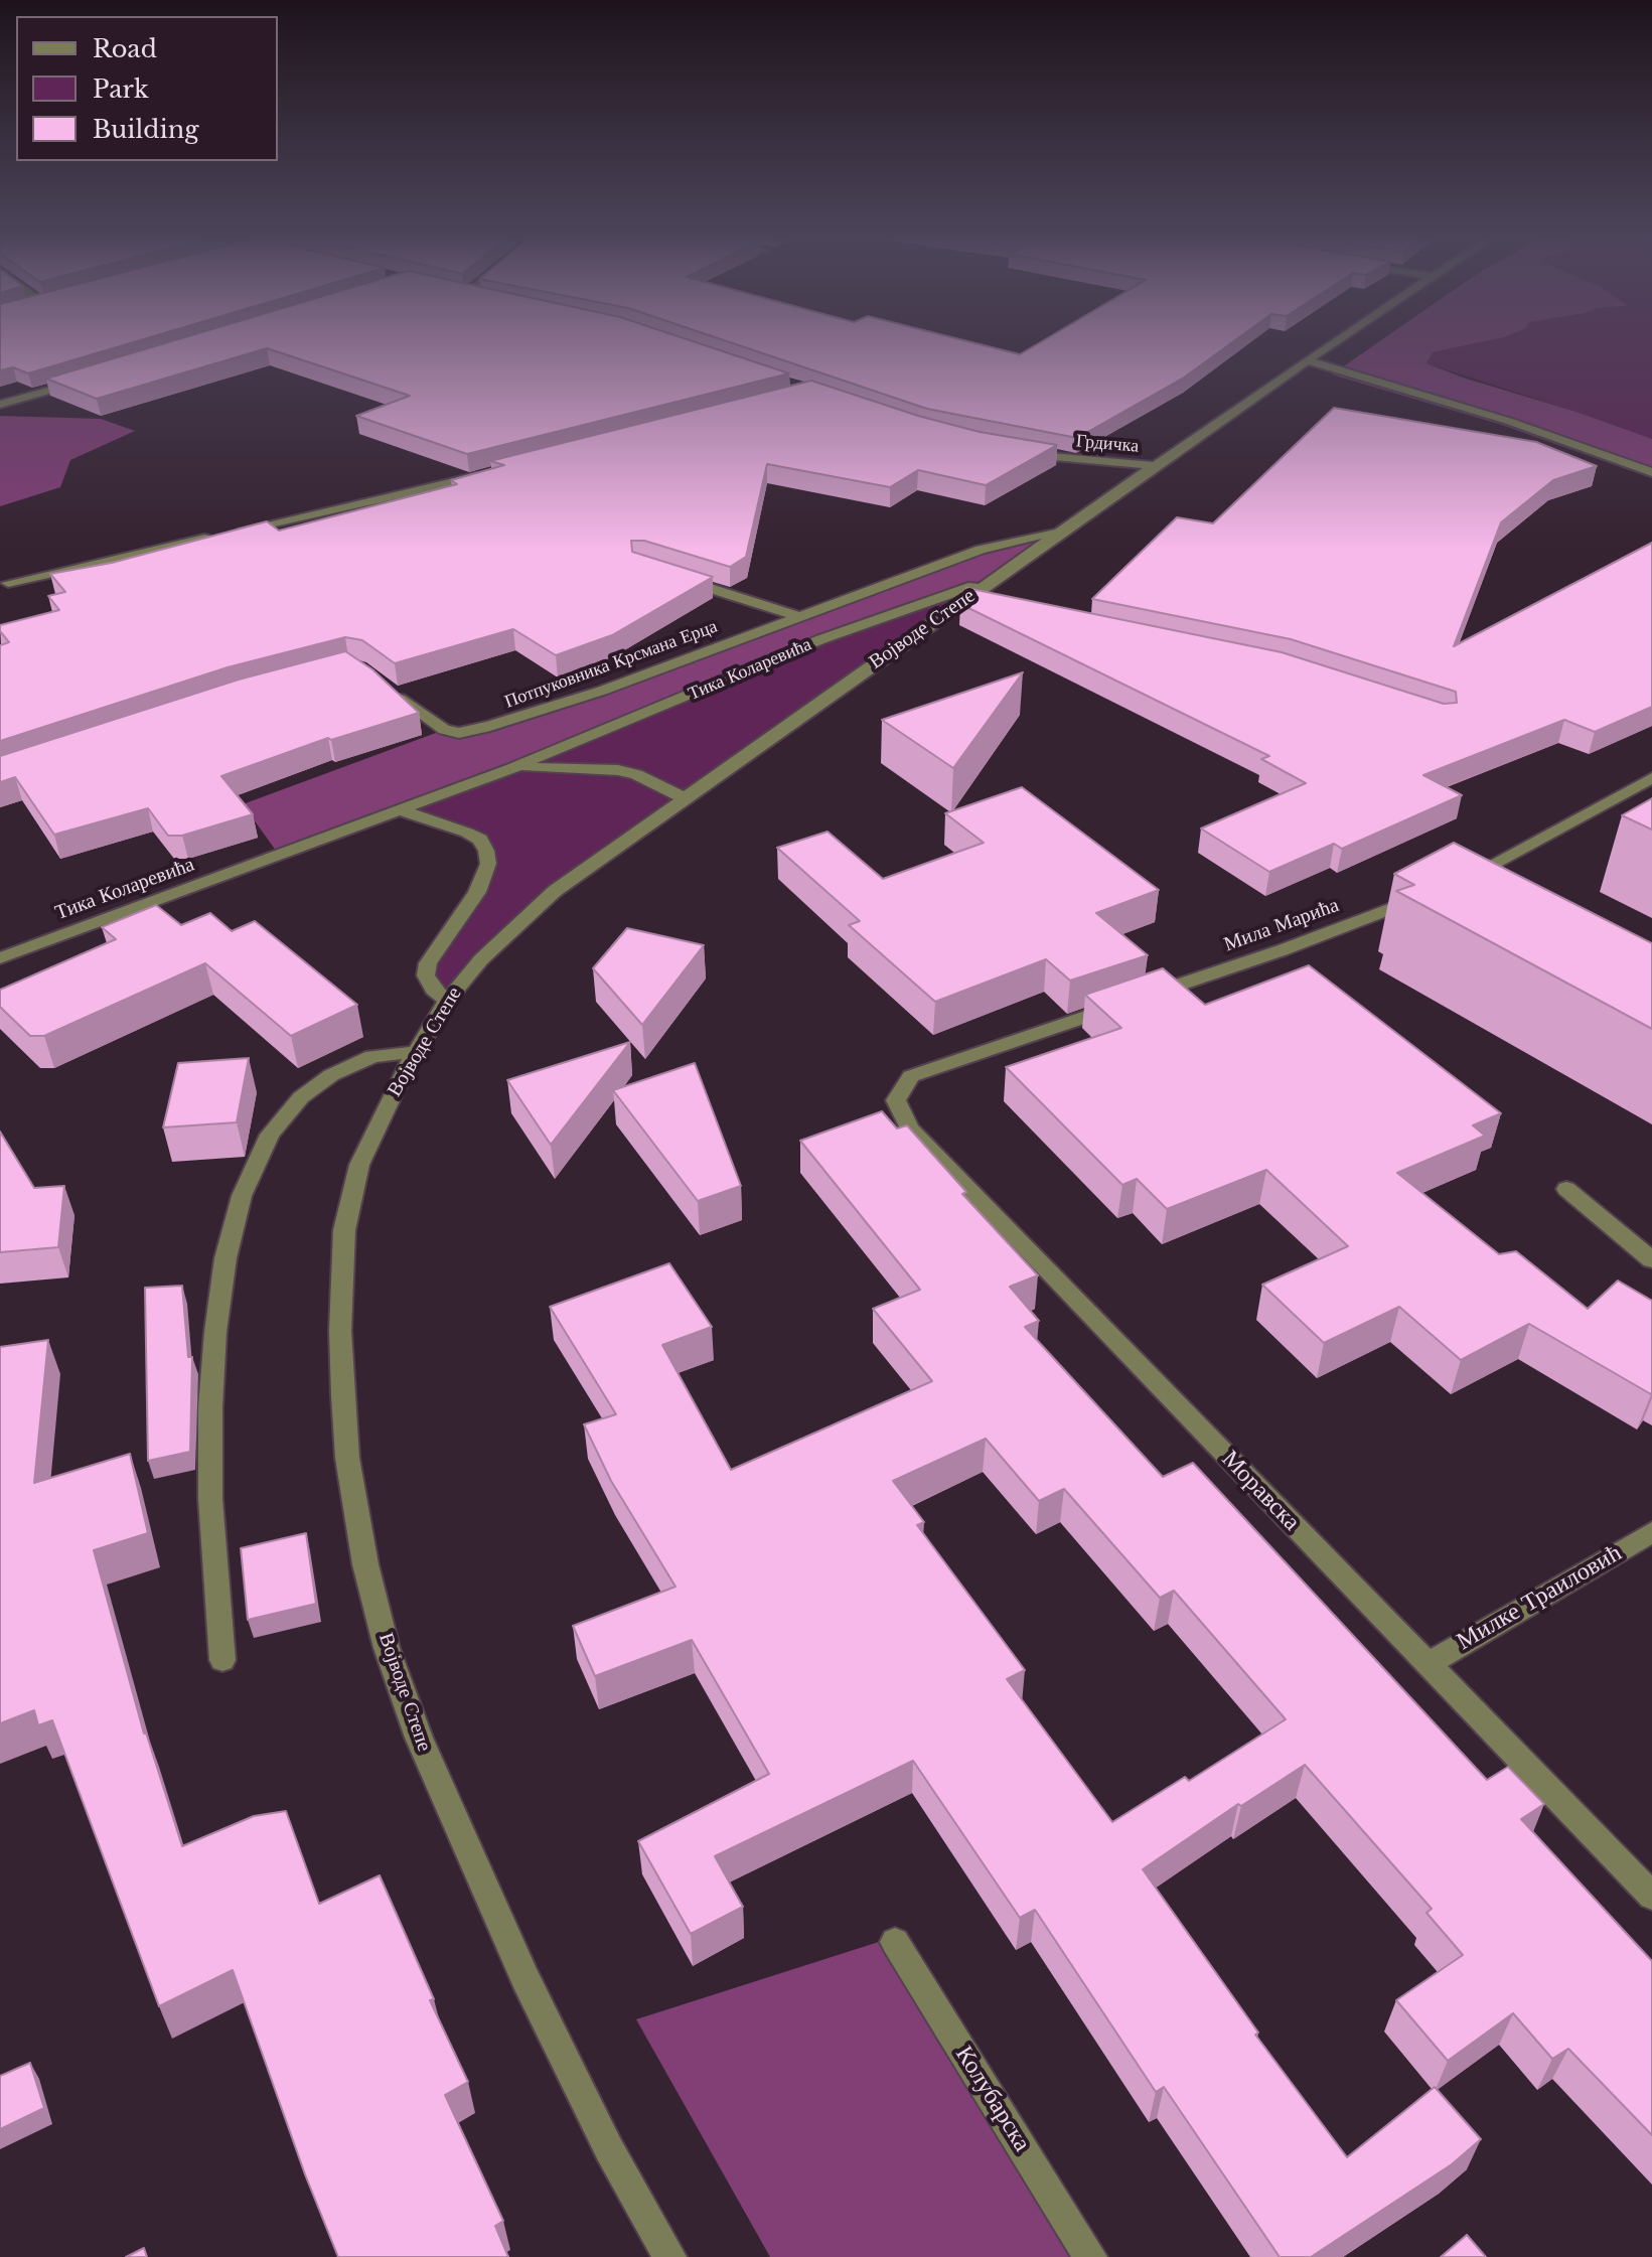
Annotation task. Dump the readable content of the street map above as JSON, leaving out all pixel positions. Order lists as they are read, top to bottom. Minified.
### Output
{"streets":{"street":["Грдичка","Војводе Степе","Потпуковника Крсмана Ерца","Тика Коларевића","Мила Марића","Моравска","Милке Траиловић","Колубарска"]},"crossings":[["Грдичка","Војводе Степе"],["Војводе Степе","Потпуковника Крсмана Ерца"],["Војводе Степе","Тика Коларевића"],["Мила Марића","Моравска"],["Моравска","Милке Траиловић"]],"legend":["Road","Park","Building"]}
